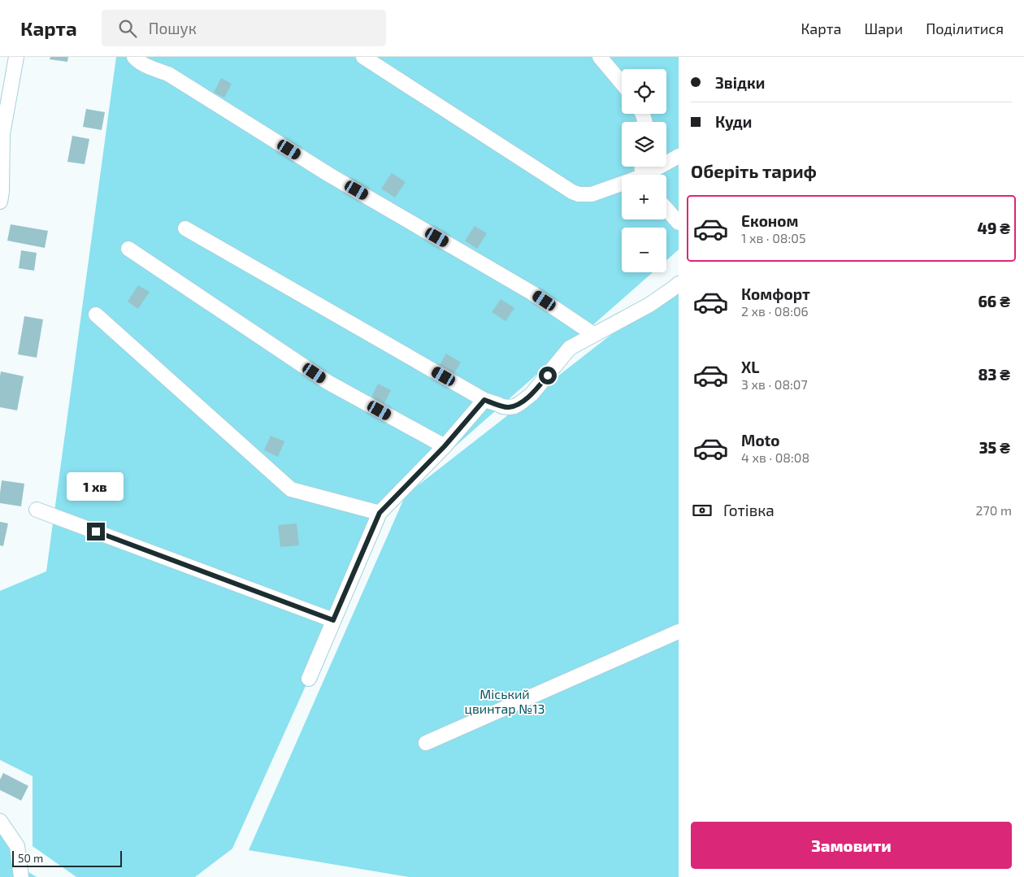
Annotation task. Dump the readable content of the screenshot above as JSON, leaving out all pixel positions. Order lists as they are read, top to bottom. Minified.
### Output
{"parks":["Міський цвинтар №13"],"scale_bar":"50 m","page":{"header":"Карта","search":"Пошук","nav":["Карта","Шари","Поділитися"],"banner":["Звідки","Куди"],"map_buttons":["+","−"],"heading":"Оберіть тариф","list":[{"name":"Економ","note":"1 хв · 08:05","value":"49 ₴"},{"name":"Комфорт","note":"2 хв · 08:06","value":"66 ₴"},{"name":"XL","note":"3 хв · 08:07","value":"83 ₴"},{"name":"Moto","note":"4 хв · 08:08","value":"35 ₴"}],"bubble":"1 хв","pay":["Готівка","270 m"],"buttons":"Замовити","scale":"50 m"}}
